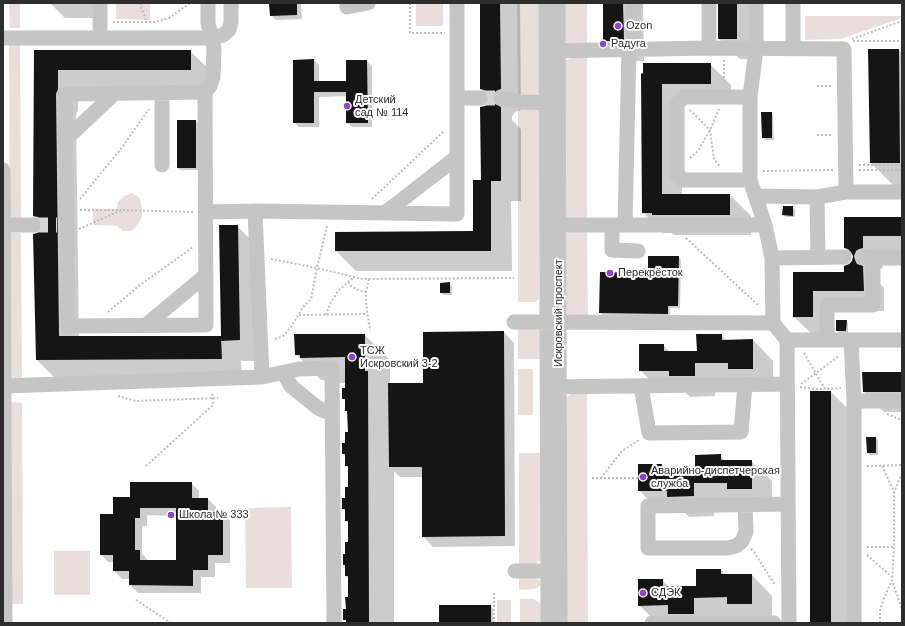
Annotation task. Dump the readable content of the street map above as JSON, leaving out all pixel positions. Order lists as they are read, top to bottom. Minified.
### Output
{"streets":{"street":["Искровский проспект"]},"places":["Ozon","Радуга","Детский сад № 114","Перекрёсток","ТСЖ Искровский 3-2","Аварийно-диспетчерская служба","Школа № 333","СДЭК"]}
